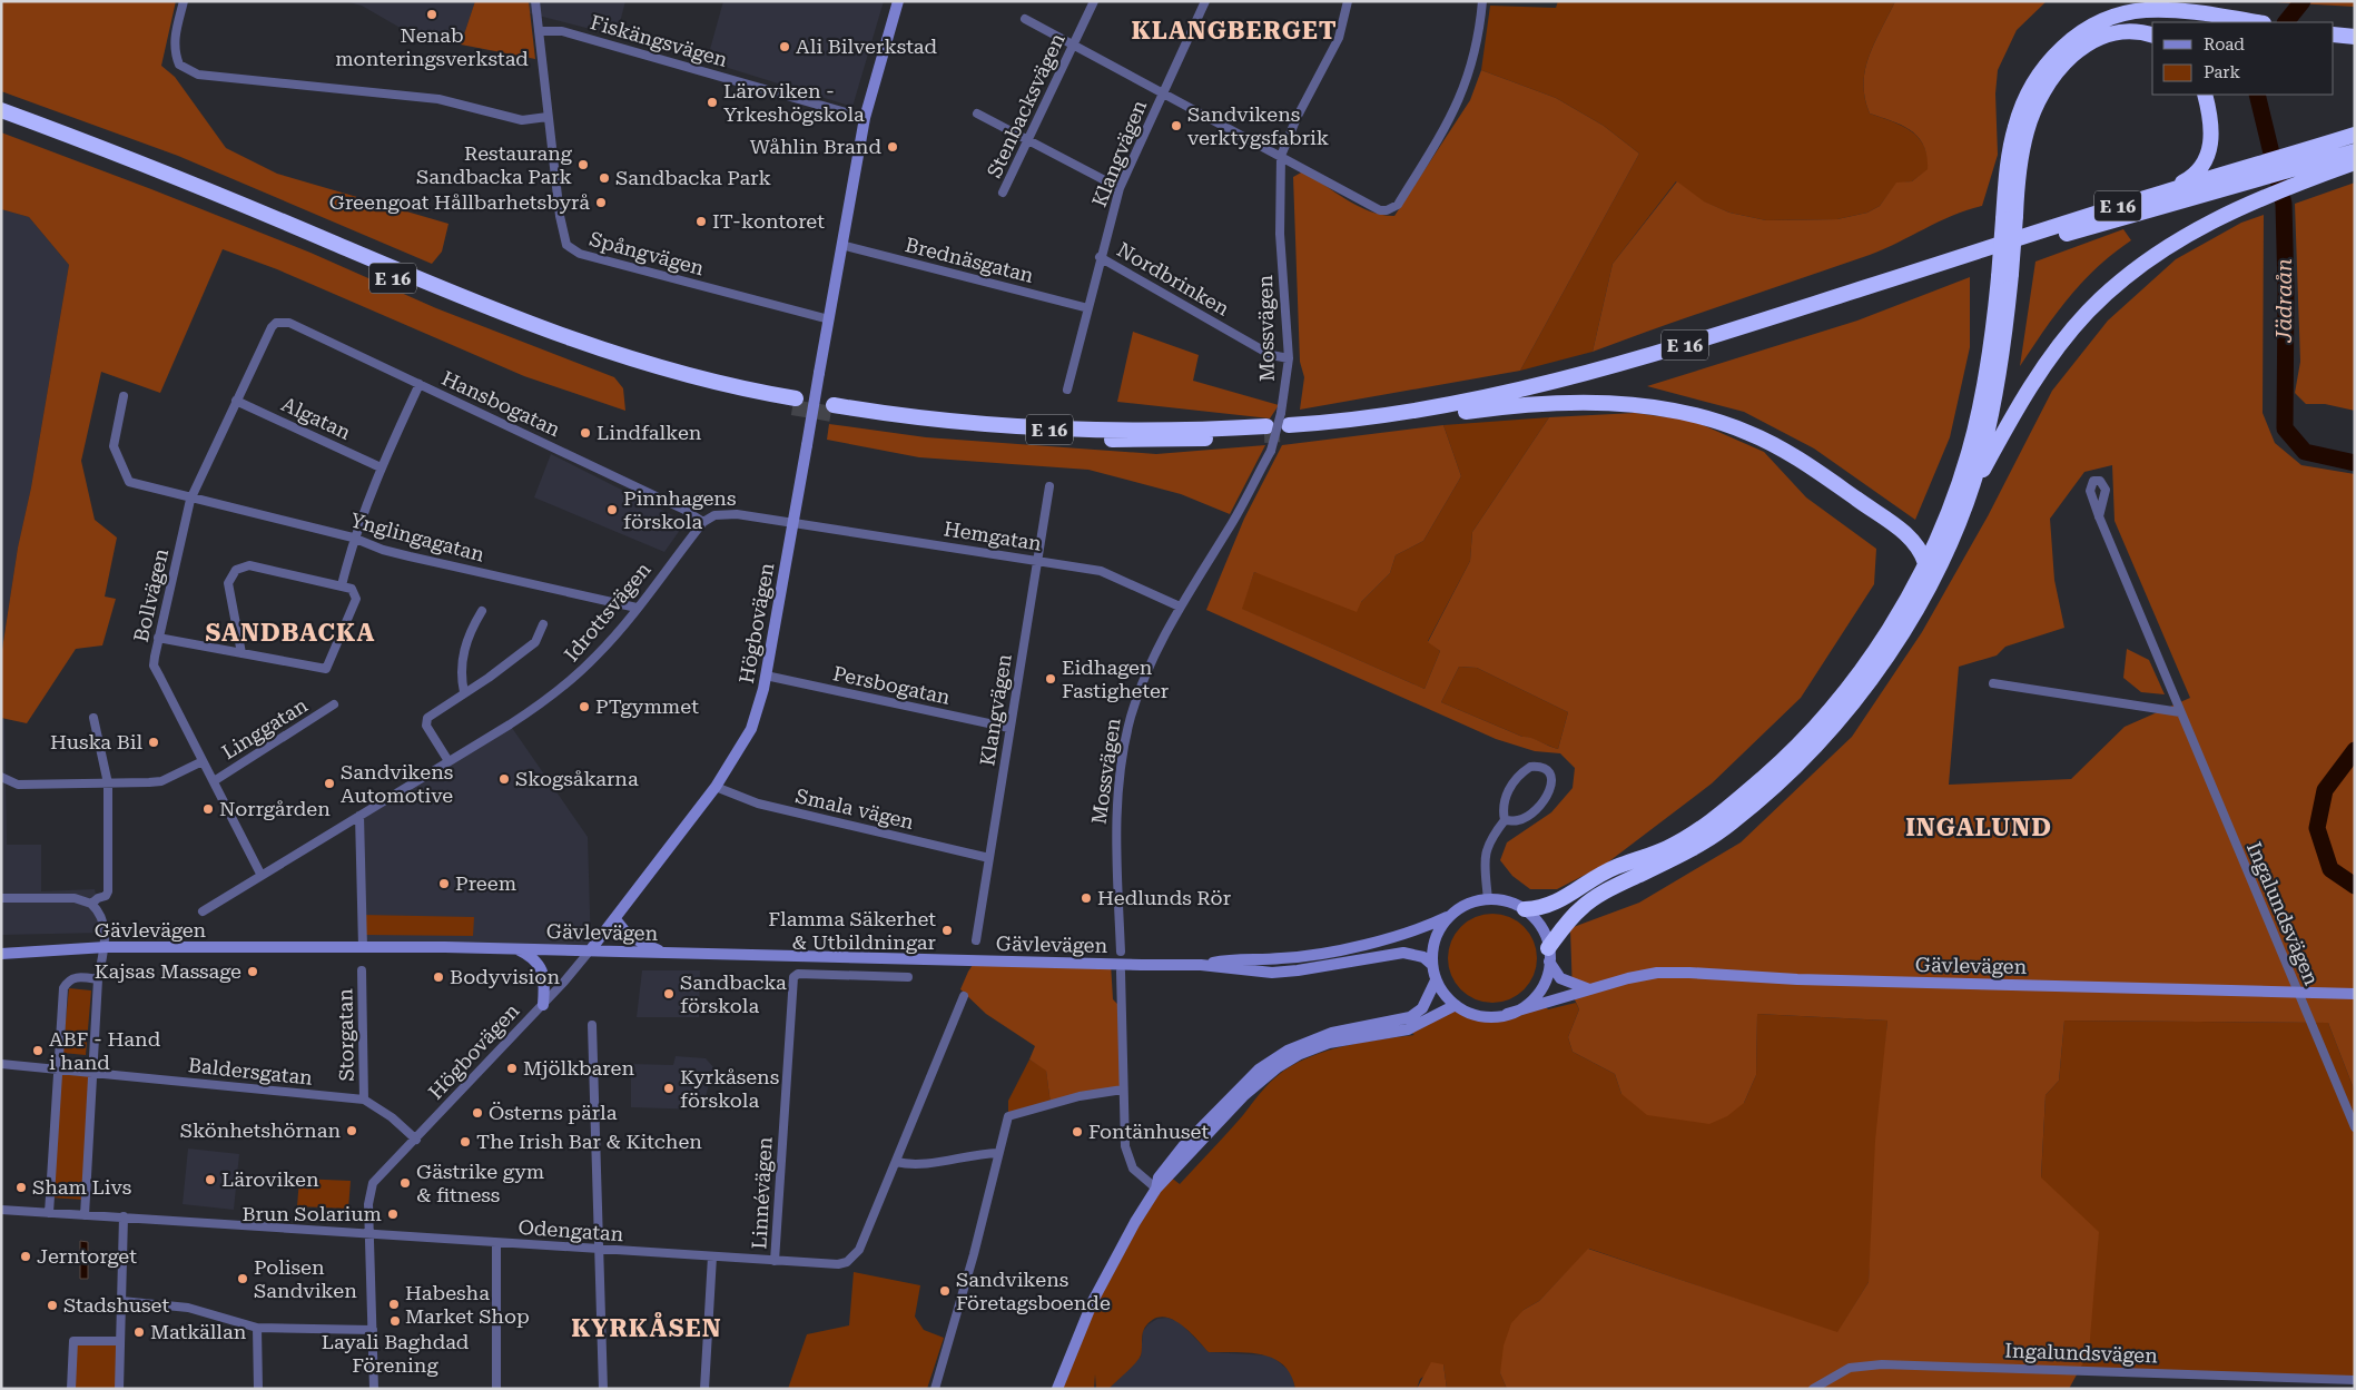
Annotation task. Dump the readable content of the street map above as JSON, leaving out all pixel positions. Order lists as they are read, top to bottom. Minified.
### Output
{"streets":{"highway":["E 16"],"main road":["Högbovägen","Gävlevägen"],"street":["Fiskängsvägen","Stenbacksvägen","Klangvägen","Spångvägen","Brednäsgatan","Nordbrinken","Mossvägen","Hansbogatan","Algatan","Hemgatan","Ynglingagatan","Bollvägen","Idrottsvägen","Persbogatan","Linggatan","Smala vägen","Ingalundsvägen","Storgatan","Baldersgatan","Linnévägen","Odengatan"]},"crossings":[["Fiskängsvägen","Spångvägen"],["Fiskängsvägen","Högbovägen"],["Klangvägen","Brednäsgatan"],["Klangvägen","Nordbrinken"],["Klangvägen","Hemgatan"],["Klangvägen","Persbogatan"],["Klangvägen","Smala vägen"],["E 16","Mossvägen"],["Spångvägen","Högbovägen"],["Brednäsgatan","Högbovägen"],["Nordbrinken","Mossvägen"],["Mossvägen","Hemgatan"],["Hansbogatan","Bollvägen"],["Hansbogatan","Idrottsvägen"],["Algatan","Bollvägen"],["Hemgatan","Högbovägen"],["Ynglingagatan","Bollvägen"],["Ynglingagatan","Idrottsvägen"],["Bollvägen","Idrottsvägen"],["Bollvägen","Linggatan"],["Högbovägen","Persbogatan"],["Högbovägen","Smala vägen"],["Högbovägen","Gävlevägen"],["Högbovägen","Storgatan"],["Ingalundsvägen","Gävlevägen"],["Storgatan","Baldersgatan"],["Linnévägen","Odengatan"]],"districts":["KLANGBERGET","SANDBACKA","INGALUND","KYRKÅSEN"],"water":["Jädraån"],"places":["Nenab monteringsverkstad","Ali Bilverkstad","Läroviken - Yrkeshögskola","Sandvikens verktygsfabrik","Wåhlin Brand","Restaurang Sandbacka Park","Sandbacka Park","Greengoat Hållbarhetsbyrå","IT-kontoret","Lindfalken","Pinnhagens förskola","Eidhagen Fastigheter","PTgymmet","Huska Bil","Skogsåkarna","Sandvikens Automotive","Norrgården","Preem","Hedlunds Rör","Flamma Säkerhet & Utbildningar","Kajsas Massage","Bodyvision","Sandbacka förskola","ABF - Hand i hand","Mjölkbaren","Kyrkåsens förskola","Österns pärla","Skönhetshörnan","Fontänhuset","The Irish Bar & Kitchen","Läroviken","Gästrike gym & fitness","Sham Livs","Brun Solarium","Jerntorget","Polisen Sandviken","Sandvikens Företagsboende","Habesha Market Shop","Stadshuset","Layali Baghdad Förening","Matkällan"],"legend":["Road","Park"]}
